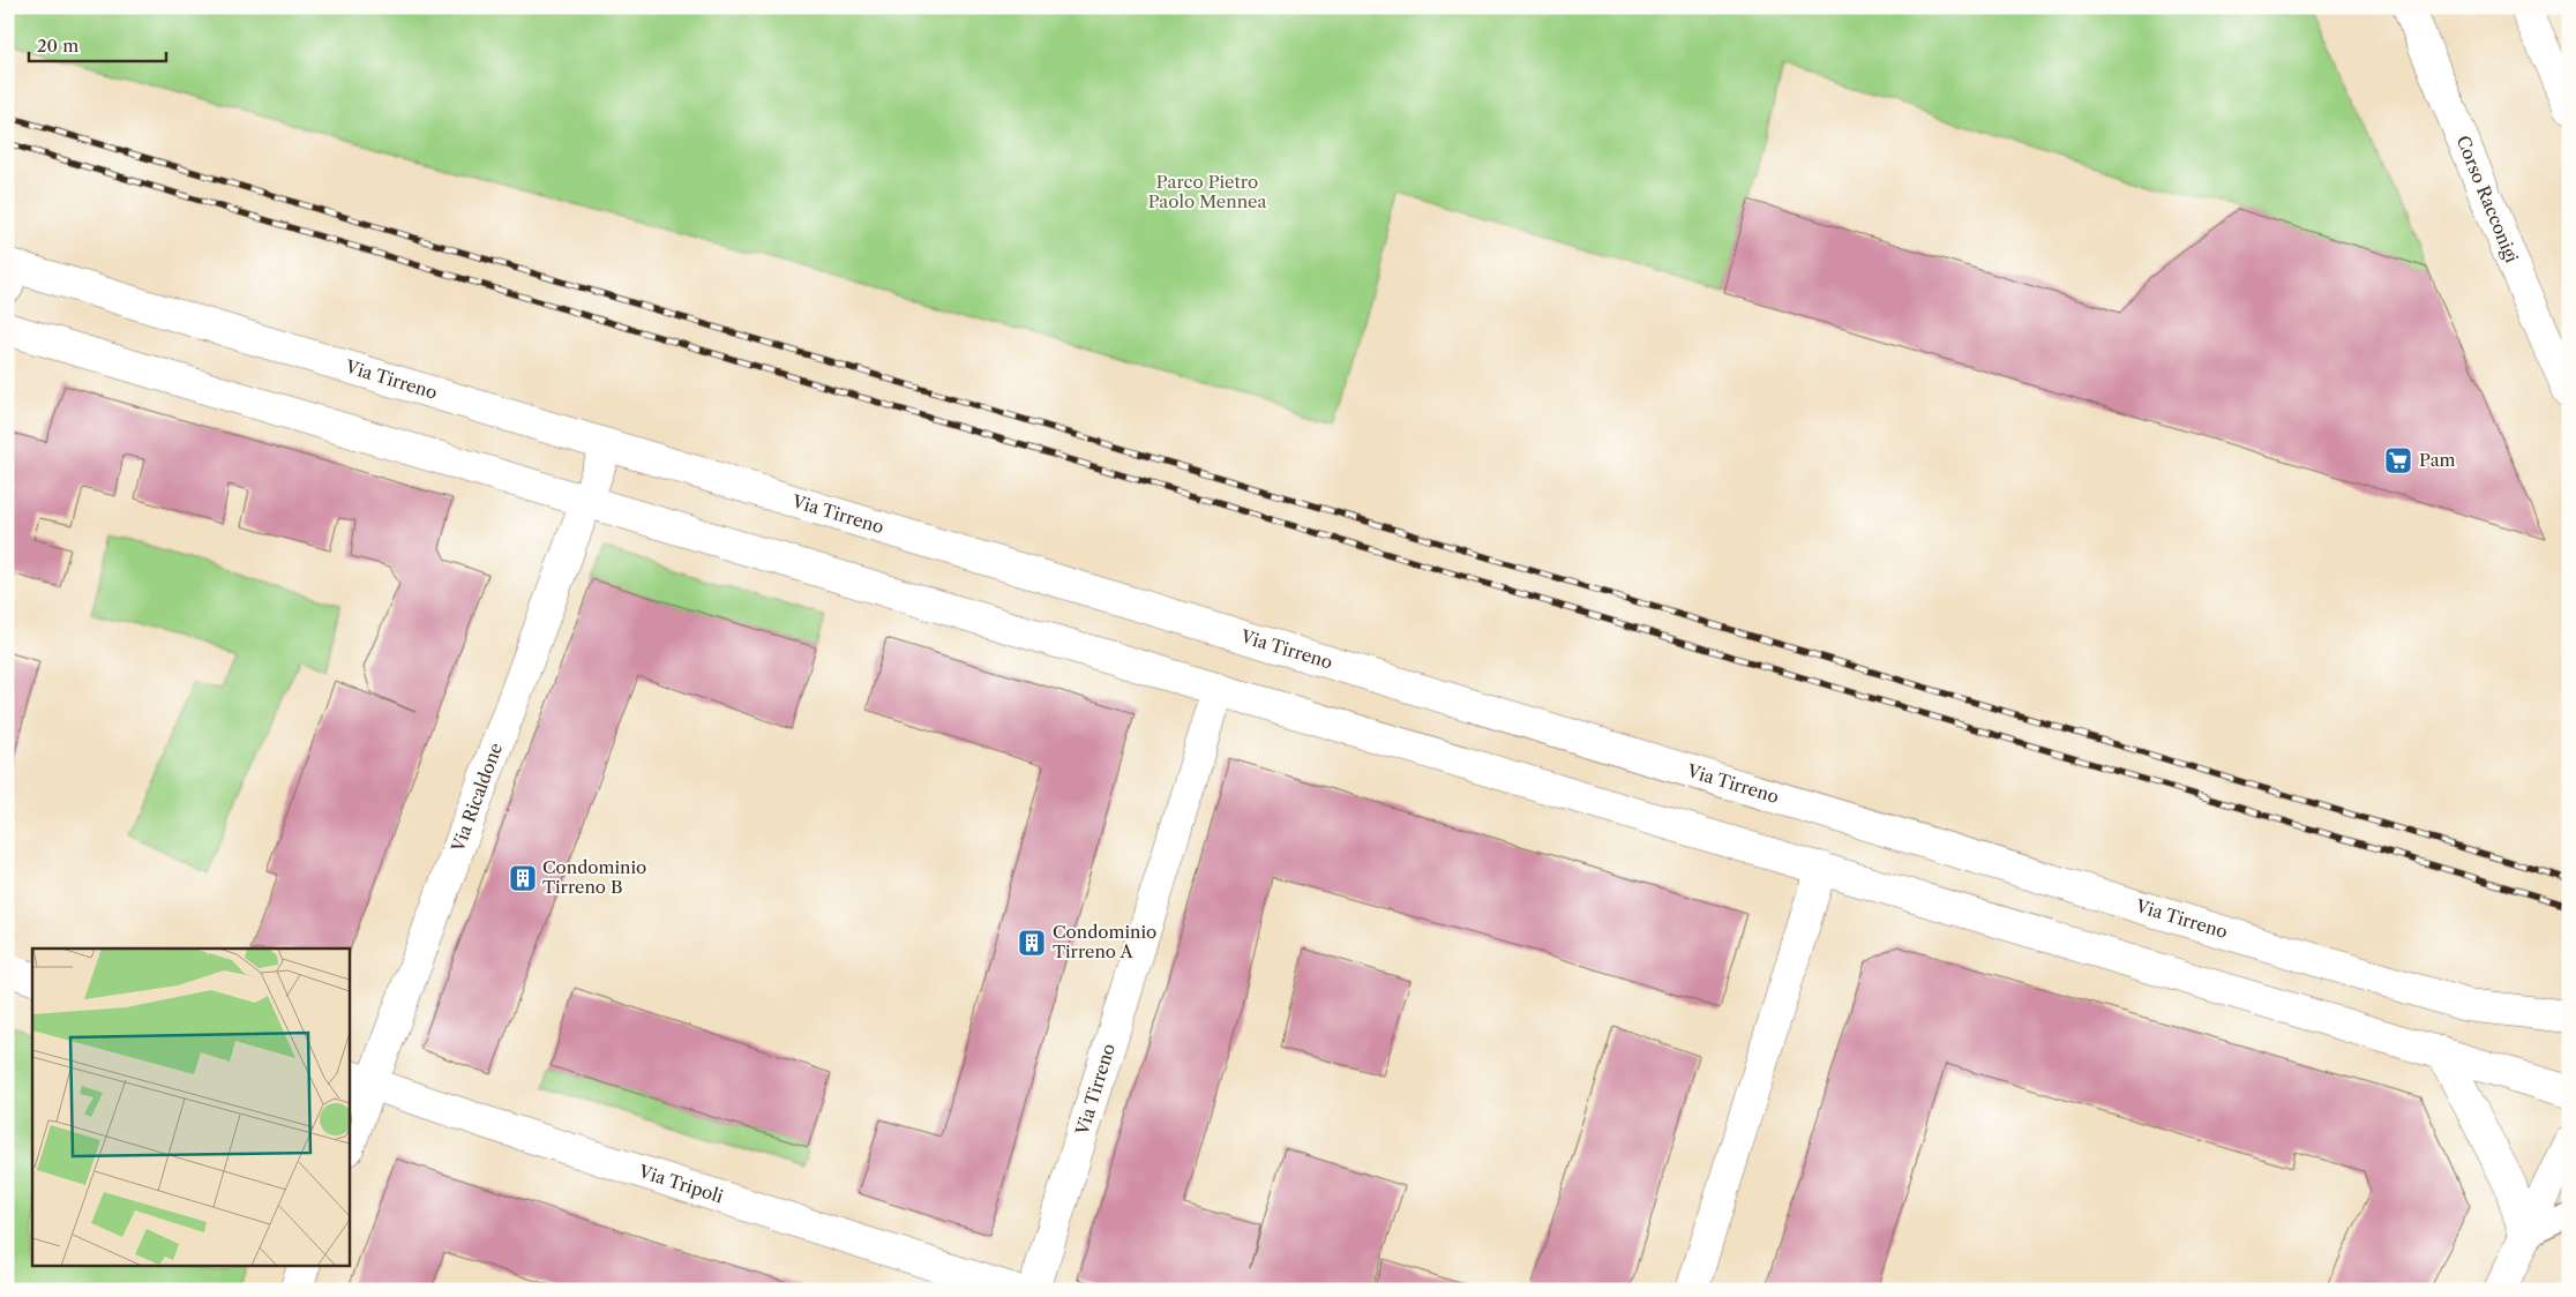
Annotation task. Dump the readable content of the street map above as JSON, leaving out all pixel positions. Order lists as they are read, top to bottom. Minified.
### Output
{"streets":{"street":["Corso Racconigi","Via Tirreno","Via Ricaldone","Via Tripoli"]},"crossings":[["Via Tirreno","Via Ricaldone"],["Via Ricaldone","Via Tripoli"]],"parks":["Parco Pietro Paolo Mennea"],"places":{"supermarket":["Pam"],"building":["Condominio Tirreno B","Condominio Tirreno A"]},"scale_bar":"20 m"}
